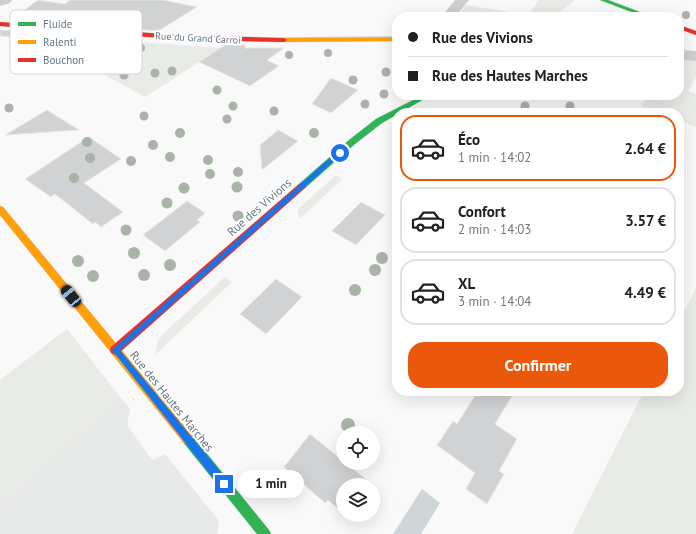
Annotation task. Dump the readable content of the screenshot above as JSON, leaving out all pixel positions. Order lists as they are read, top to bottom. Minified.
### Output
{"streets":{"street":["Rue du Grand Carroi","Rue des Vivions","Rue des Hautes Marches"]},"crossings":[["Rue des Vivions","Rue des Hautes Marches"]],"legend":["Fluide","Ralenti","Bouchon"],"page":{"banner":["Rue des Vivions","Rue des Hautes Marches"],"list":[{"name":"Éco","note":"1 min · 14:02","value":"2.64 €"},{"name":"Confort","note":"2 min · 14:03","value":"3.57 €"},{"name":"XL","note":"3 min · 14:04","value":"4.49 €"}],"buttons":"Confirmer","bubble":"1 min"}}
